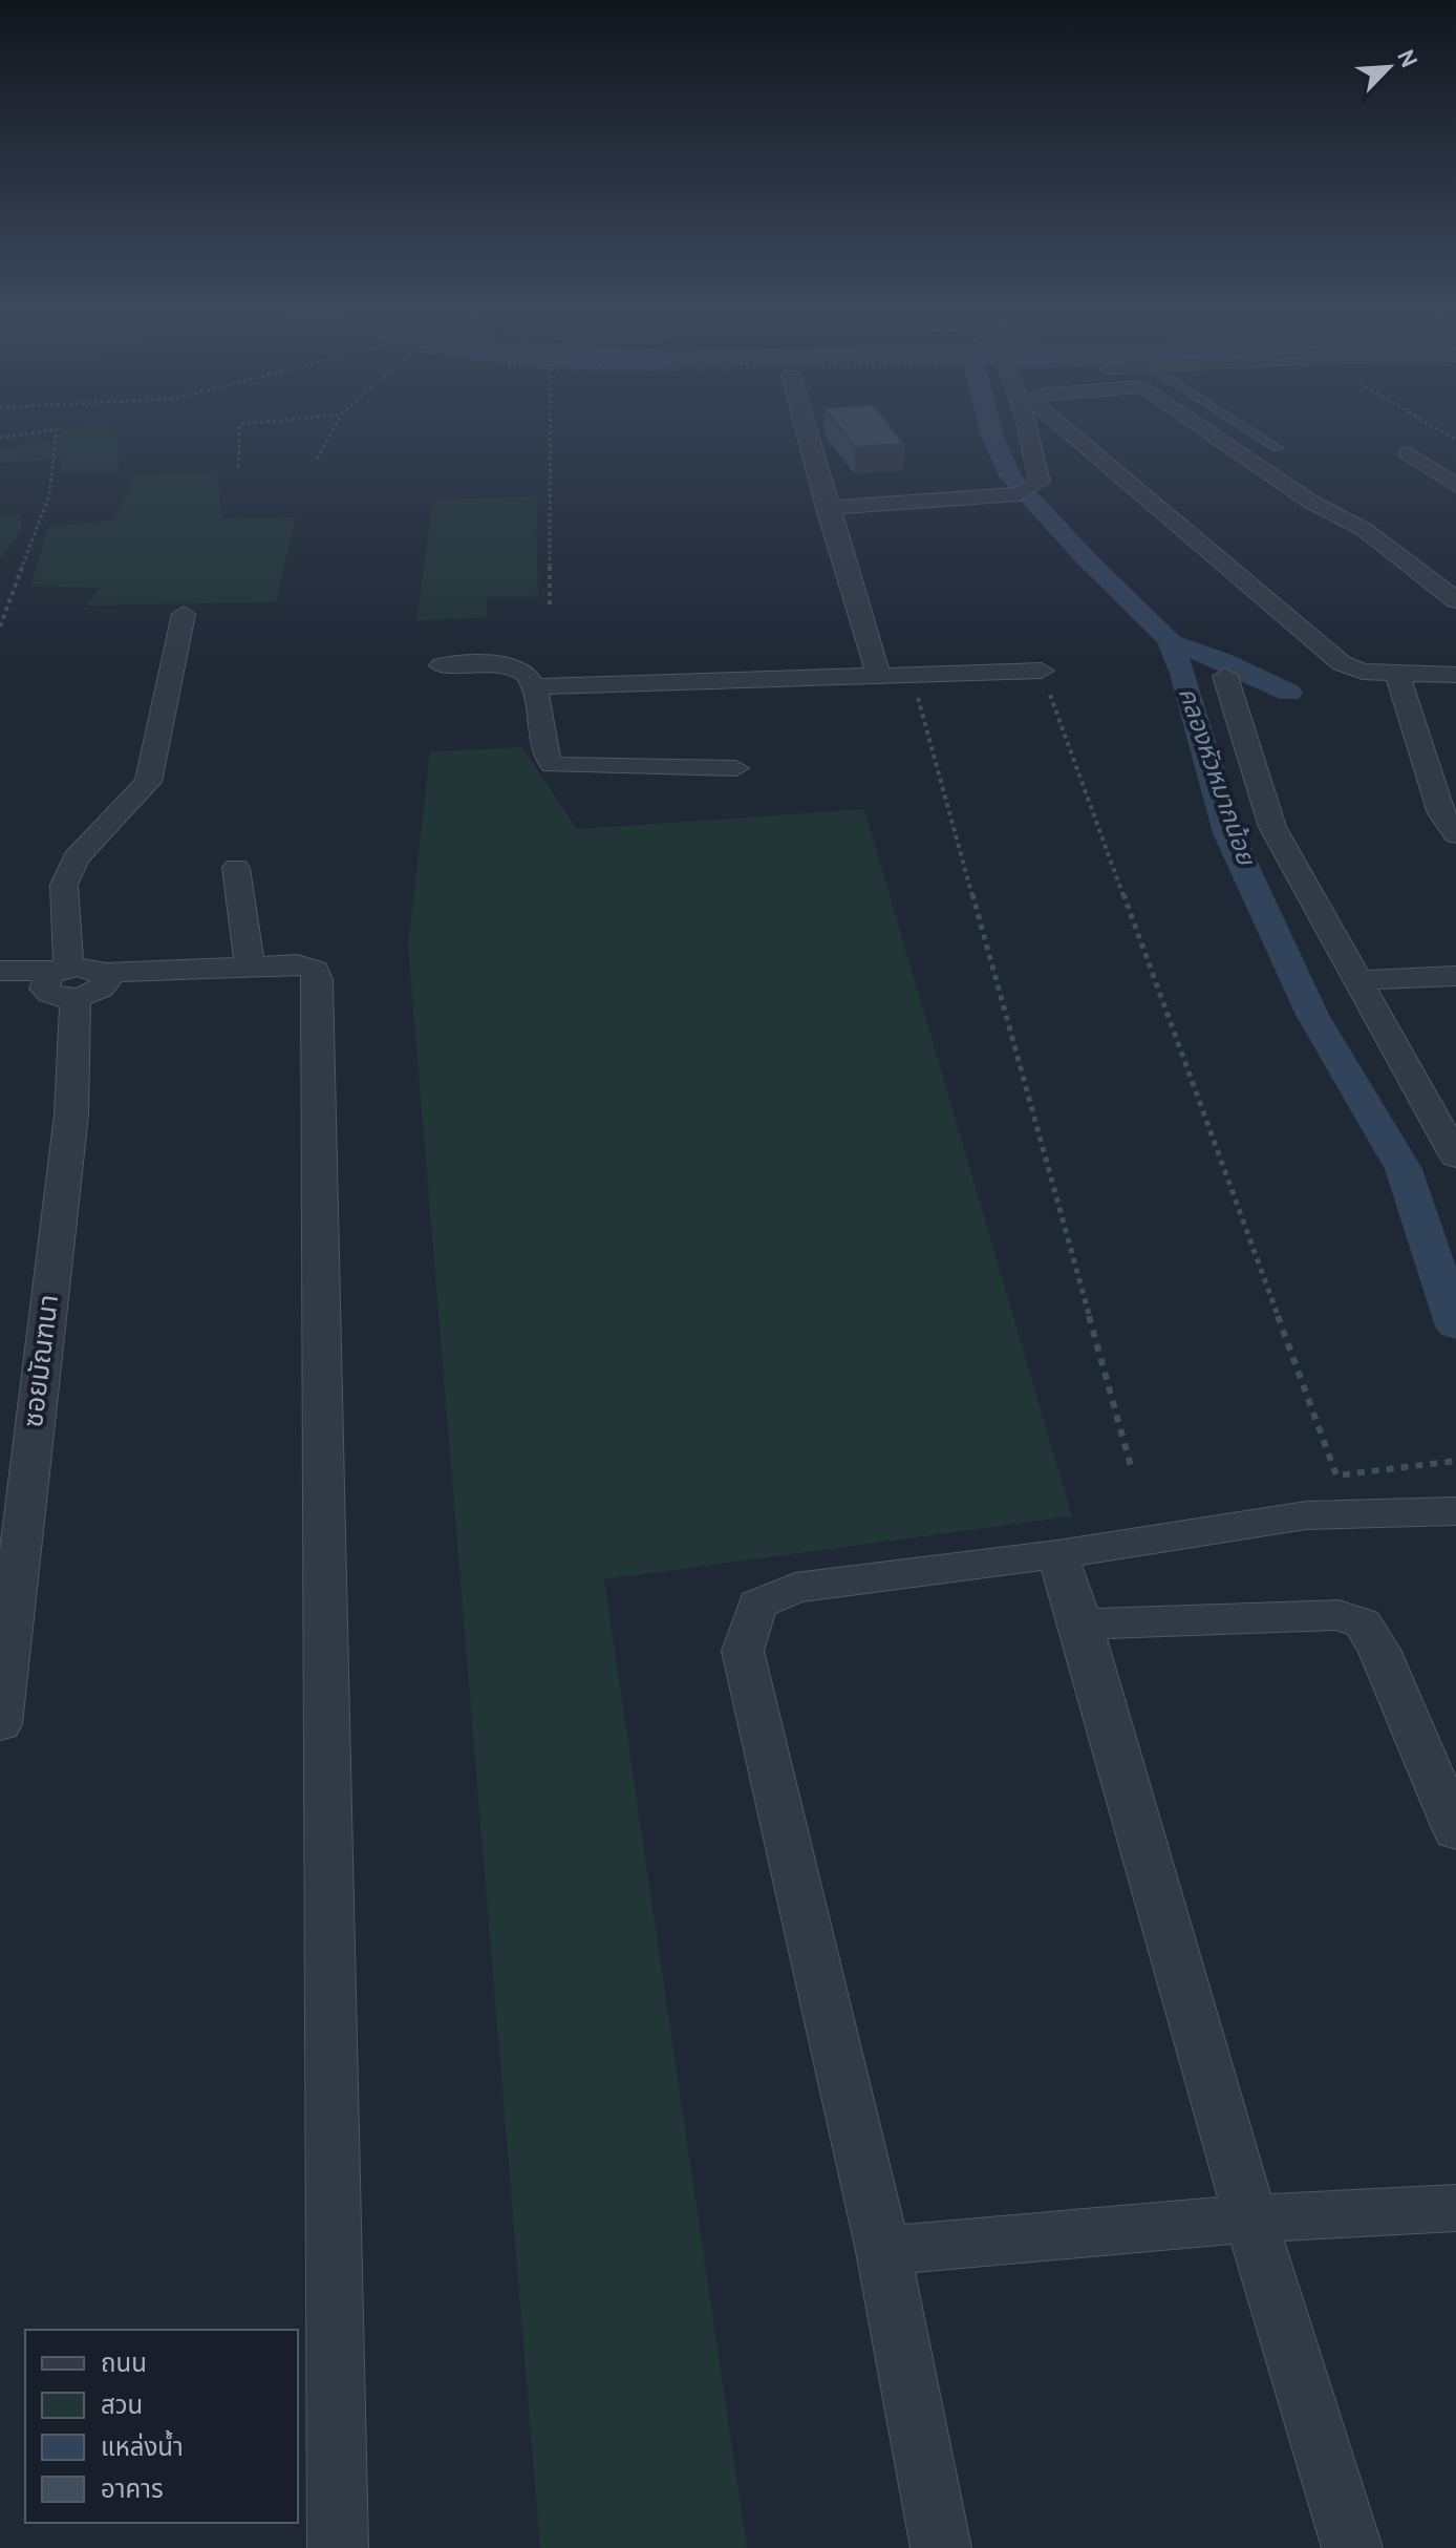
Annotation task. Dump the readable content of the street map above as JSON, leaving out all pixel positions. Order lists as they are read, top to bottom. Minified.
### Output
{"streets":{"street":["ซอยมัณฑนา"]},"water":["คลองหัวหมากน้อย"],"legend":["ถนน","สวน","แหล่งน้ำ","อาคาร"],"north":"top right"}
